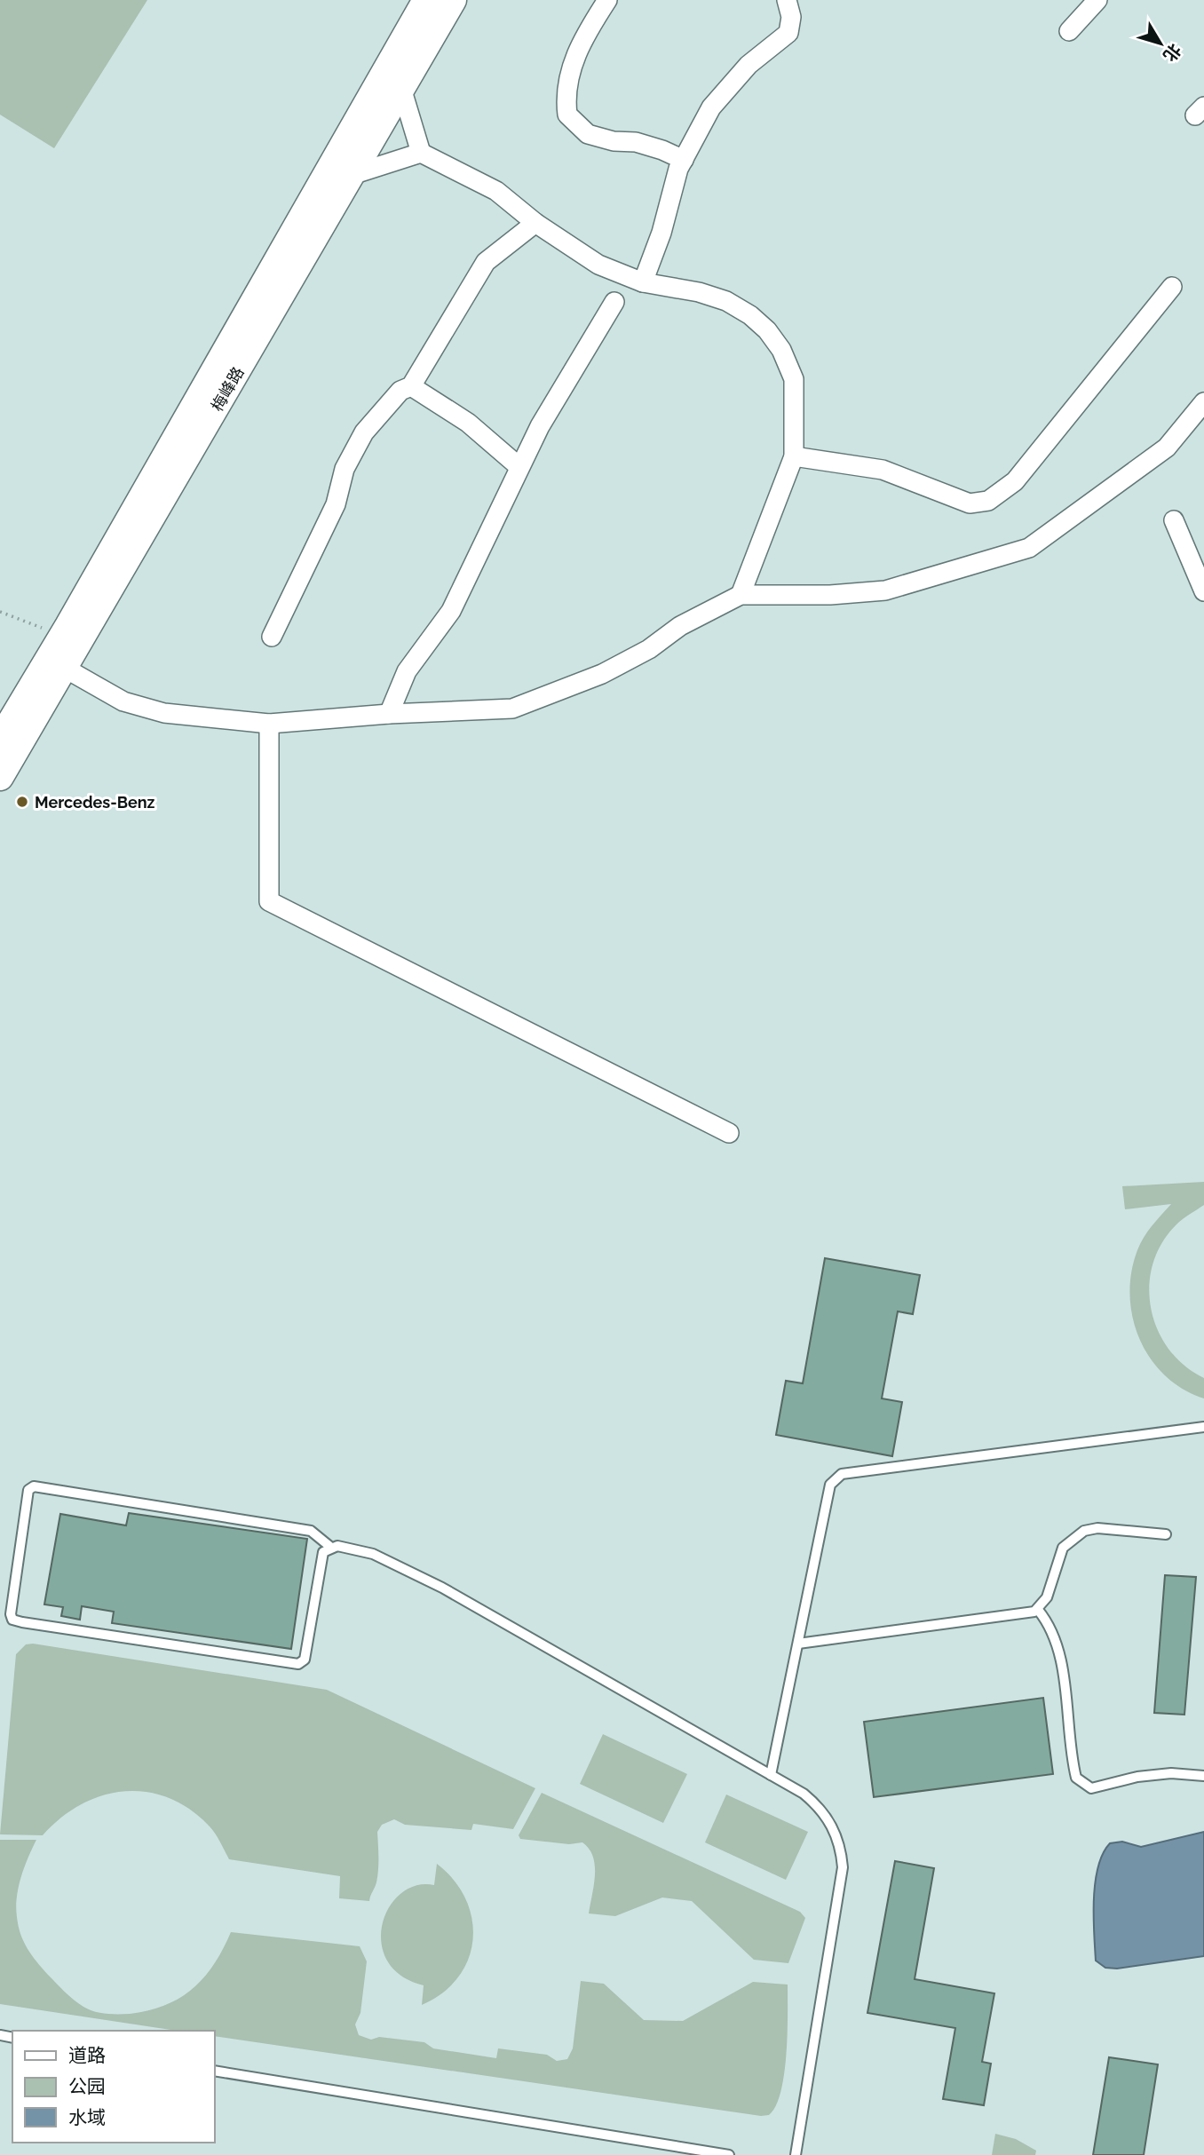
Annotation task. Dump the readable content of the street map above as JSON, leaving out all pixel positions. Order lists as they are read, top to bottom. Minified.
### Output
{"streets":{"main road":["梅峰路"]},"places":["Mercedes-Benz"],"legend":["道路","公园","水域"],"north":"bottom right"}
